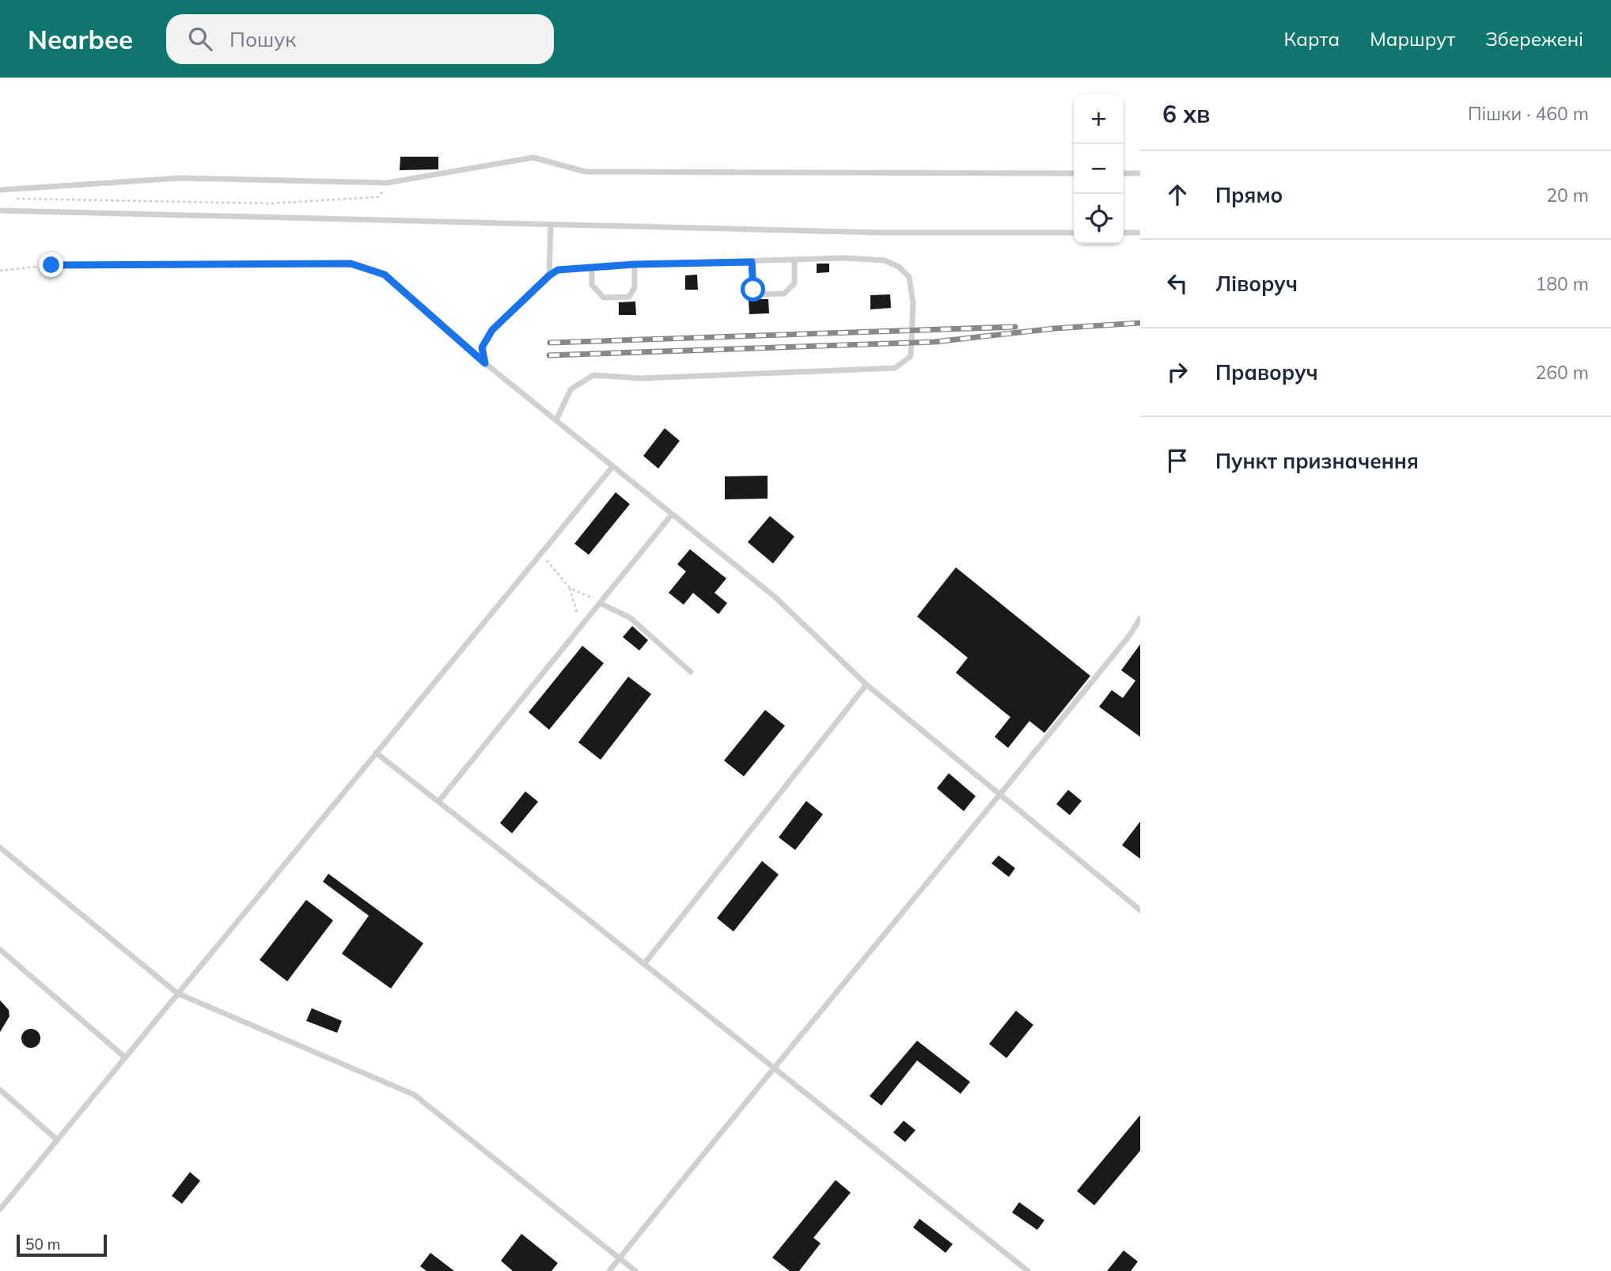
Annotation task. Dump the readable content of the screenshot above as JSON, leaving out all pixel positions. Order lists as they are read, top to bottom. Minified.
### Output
{"scale_bar":"50 m","page":{"header":"Nearbee","search":"Пошук","nav":["Карта","Маршрут","Збережені"],"heading":["6 хв","Пішки · 460 m"],"map_buttons":["+","−"],"list":[["Прямо","20 m"],["Ліворуч","180 m"],["Праворуч","260 m"],"Пункт призначення"],"scale":"50 m"}}
